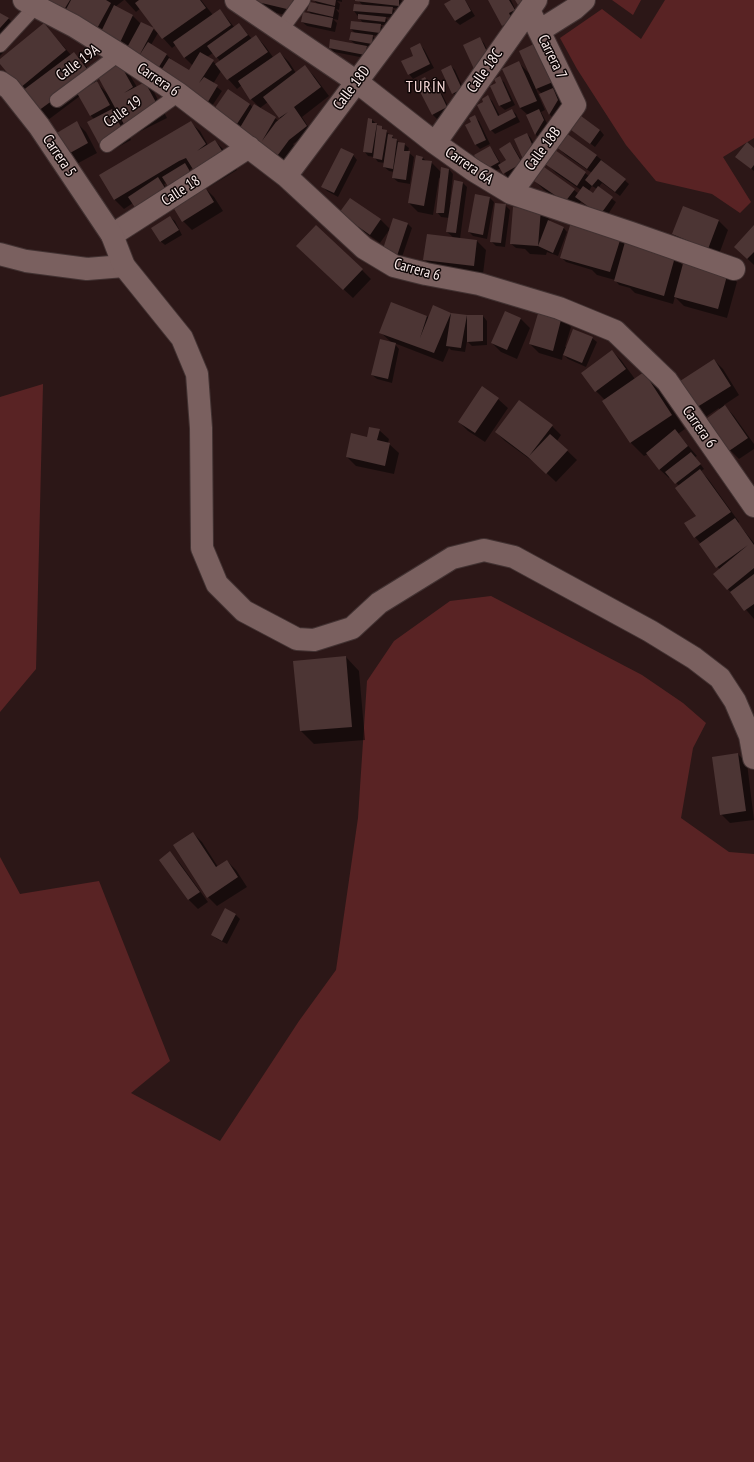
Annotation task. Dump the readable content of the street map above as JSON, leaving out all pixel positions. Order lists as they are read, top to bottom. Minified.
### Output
{"streets":{"street":["Carrera 7","Calle 18C","Carrera 6","Calle 18D","Calle 18B","Carrera 5","Carrera 6A","Calle 18"],"lane":["Calle 19A","Calle 19"]},"crossings":[["Carrera 7","Calle 18C"],["Carrera 7","Calle 18B"],["Calle 19A","Carrera 6"],["Calle 18C","Carrera 6A"],["Carrera 6","Calle 18D"],["Carrera 6","Calle 19"],["Carrera 6","Calle 18"],["Calle 18D","Carrera 6A"],["Calle 18B","Carrera 6A"],["Carrera 5","Calle 18"]],"districts":["TURÍN"]}
